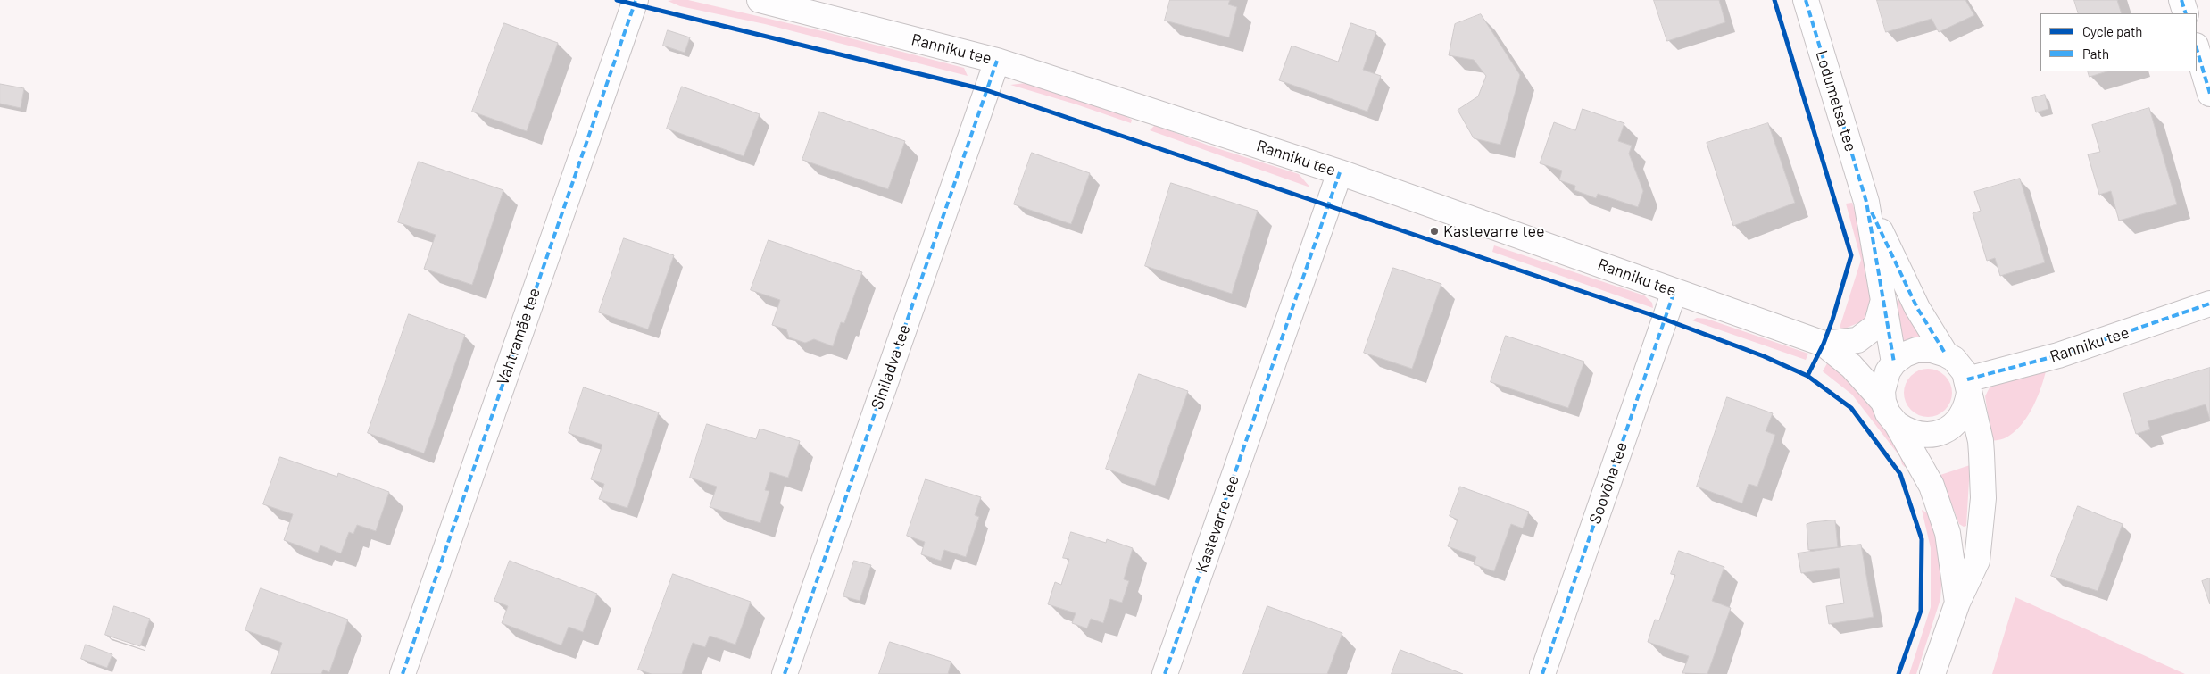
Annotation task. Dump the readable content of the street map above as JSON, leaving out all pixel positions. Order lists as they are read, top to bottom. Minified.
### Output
{"streets":{"street":["Ranniku tee","Lodumetsa tee","Vahtramäe tee","Siniladva tee","Soovõha tee","Kastevarre tee"]},"crossings":[["Ranniku tee","Siniladva tee"],["Ranniku tee","Soovõha tee"],["Ranniku tee","Kastevarre tee"]],"places":["Kastevarre tee"],"legend":["Cycle path","Path"]}
